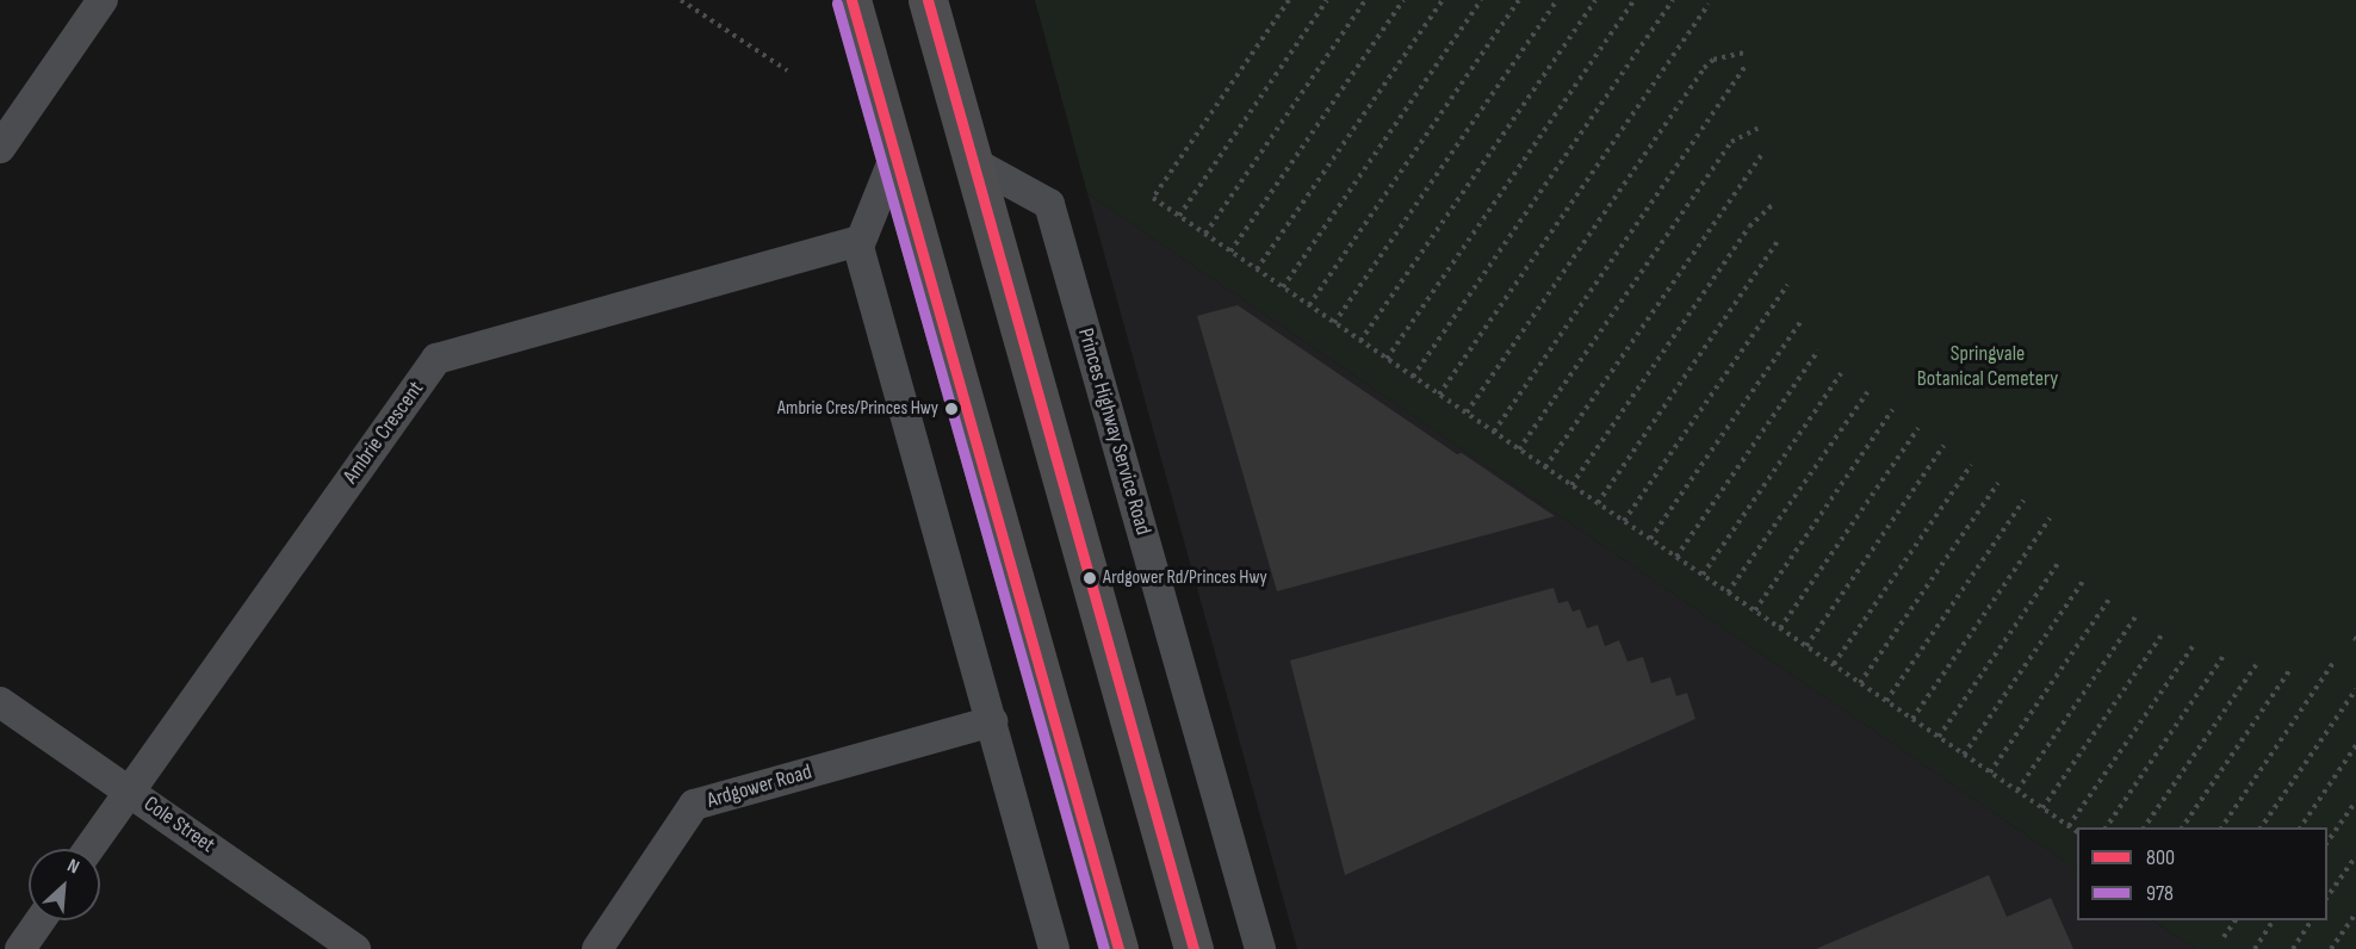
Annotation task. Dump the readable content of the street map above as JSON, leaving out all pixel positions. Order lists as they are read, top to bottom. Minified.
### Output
{"streets":{"street":["Princes Highway Service Road","Ambrie Crescent","Ardgower Road","Cole Street"]},"crossings":[["Ambrie Crescent","Cole Street"]],"parks":["Springvale Botanical Cemetery"],"places":["Ambrie Cres/Princes Hwy","Ardgower Rd/Princes Hwy"],"lines":["transit line 800","transit line 978"],"legend":["800","978"],"north":"top right"}
